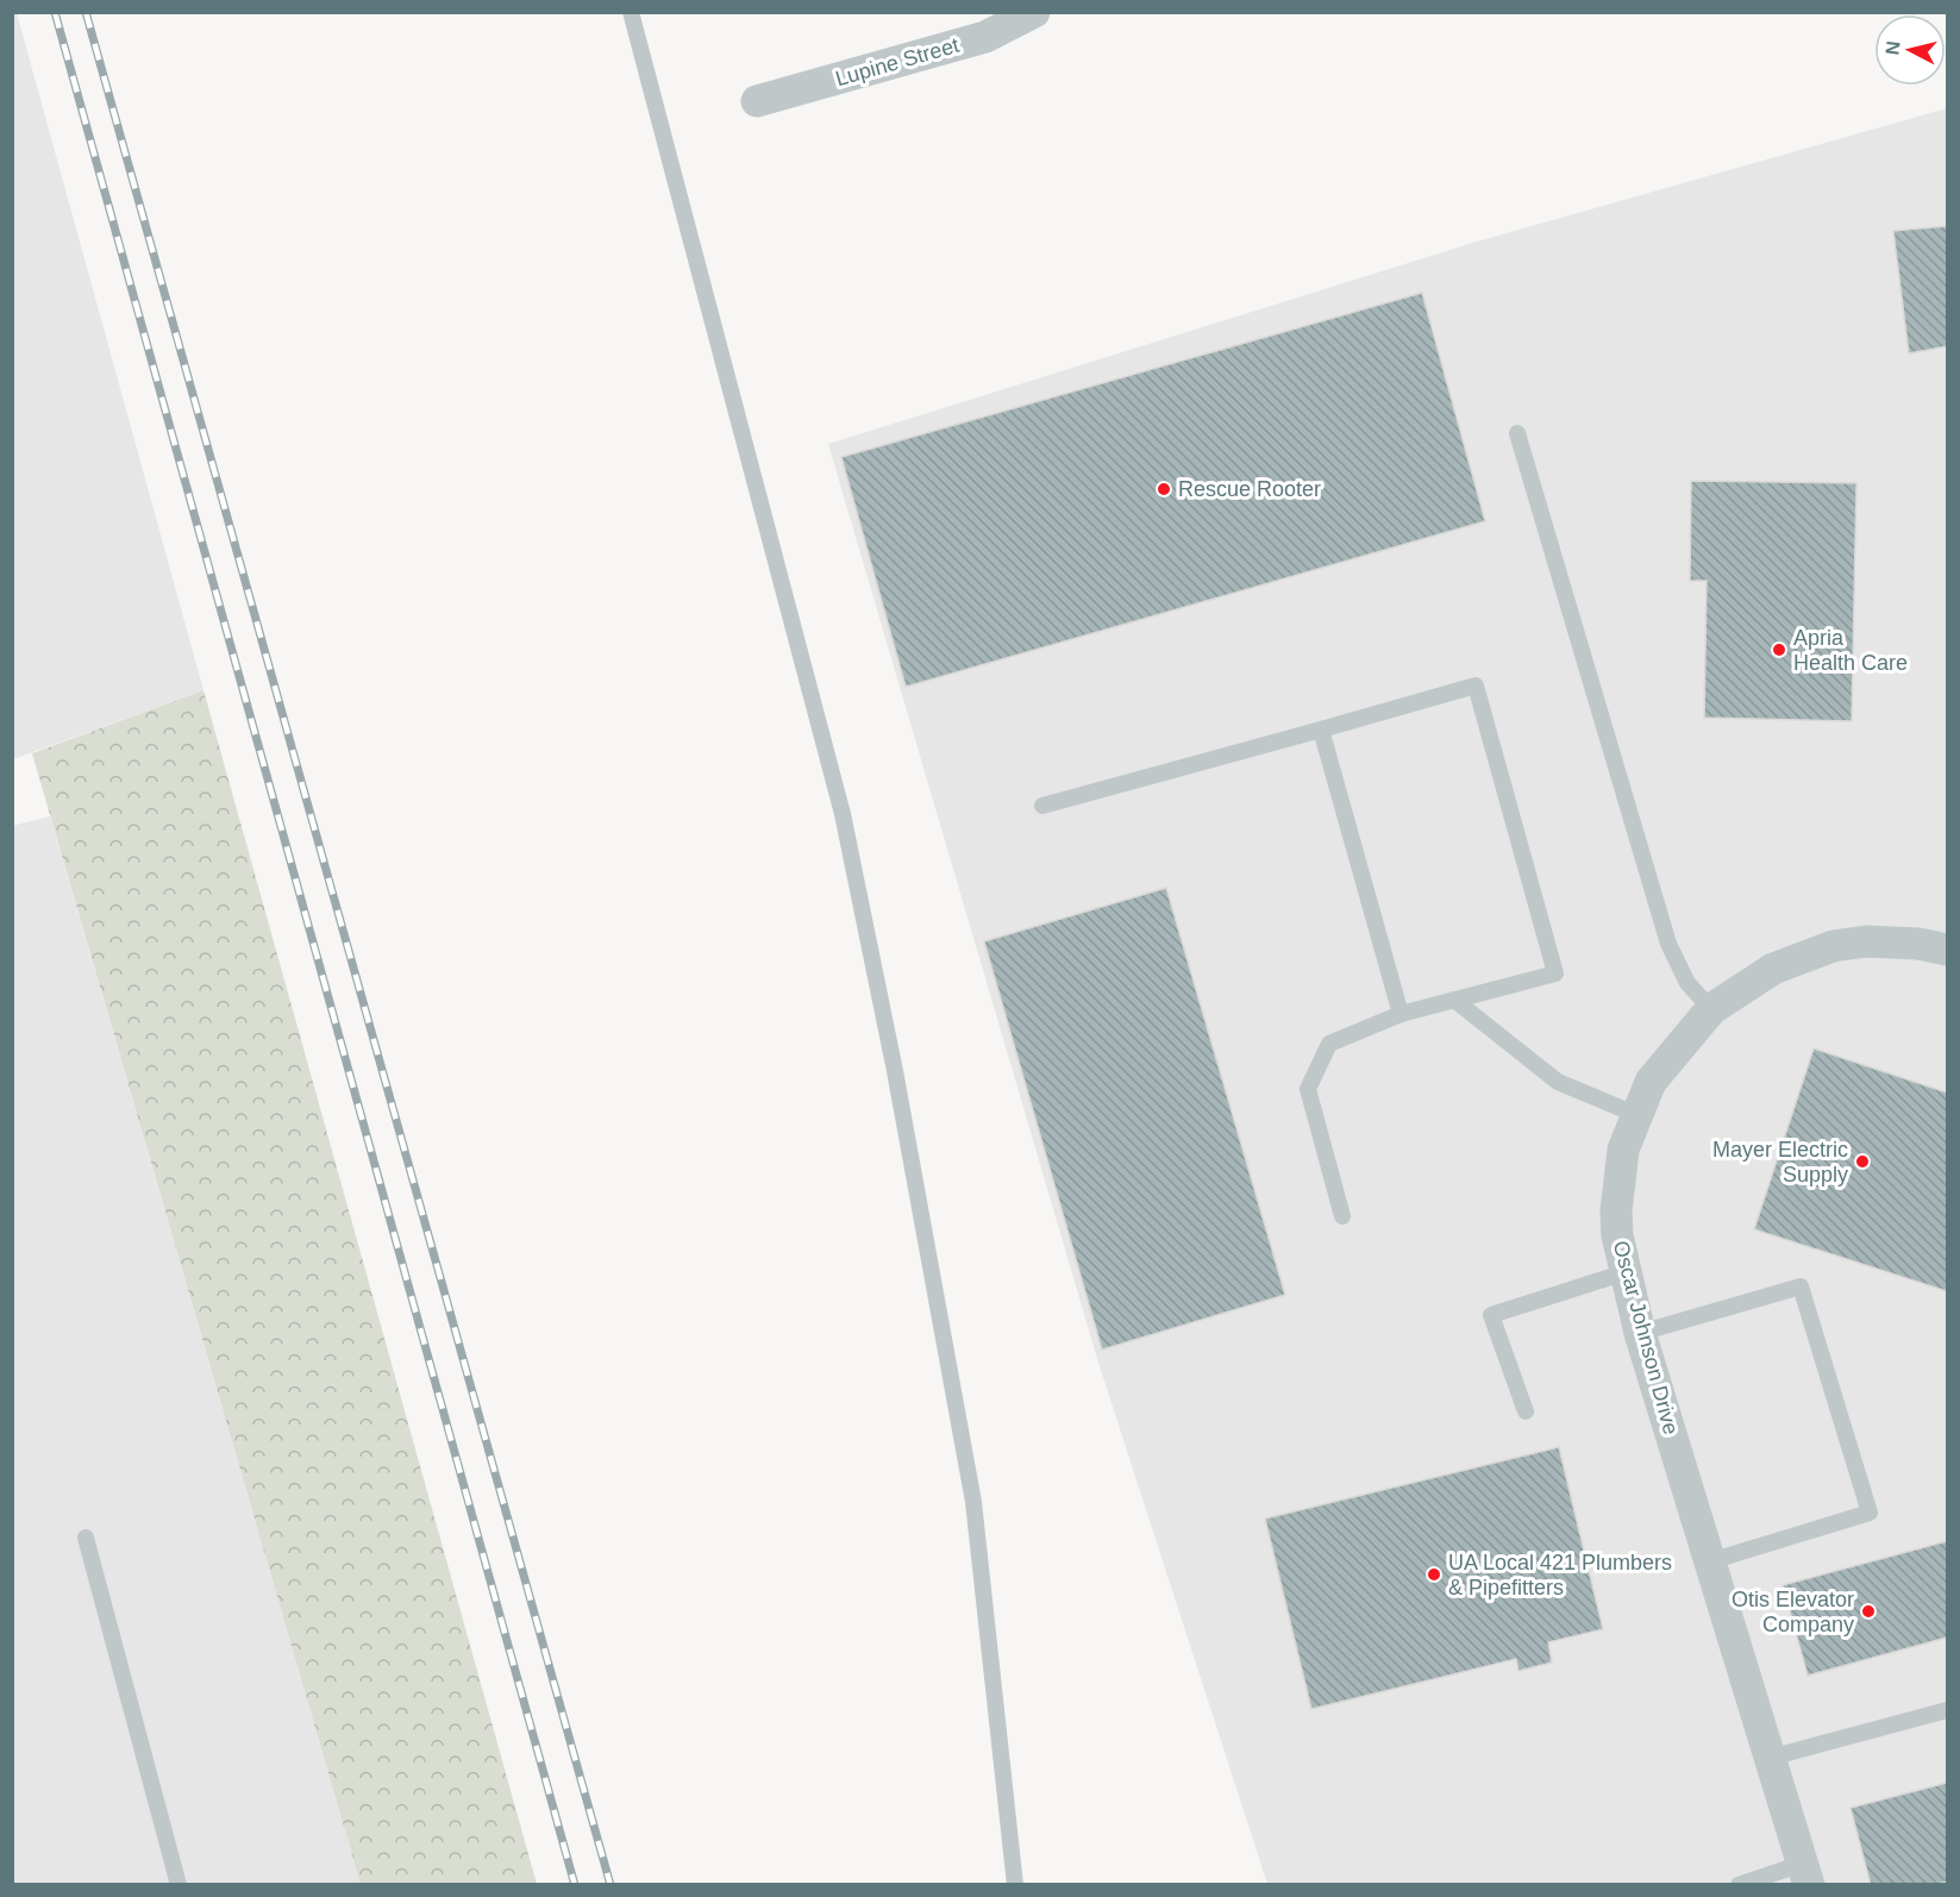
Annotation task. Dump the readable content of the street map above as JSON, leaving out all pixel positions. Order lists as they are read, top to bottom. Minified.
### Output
{"streets":{"street":["Lupine Street","Oscar Johnson Drive"]},"places":["Rescue Rooter","Apria Health Care","Mayer Electric Supply","UA Local 421 Plumbers & Pipefitters","Otis Elevator Company"],"north":"left"}
